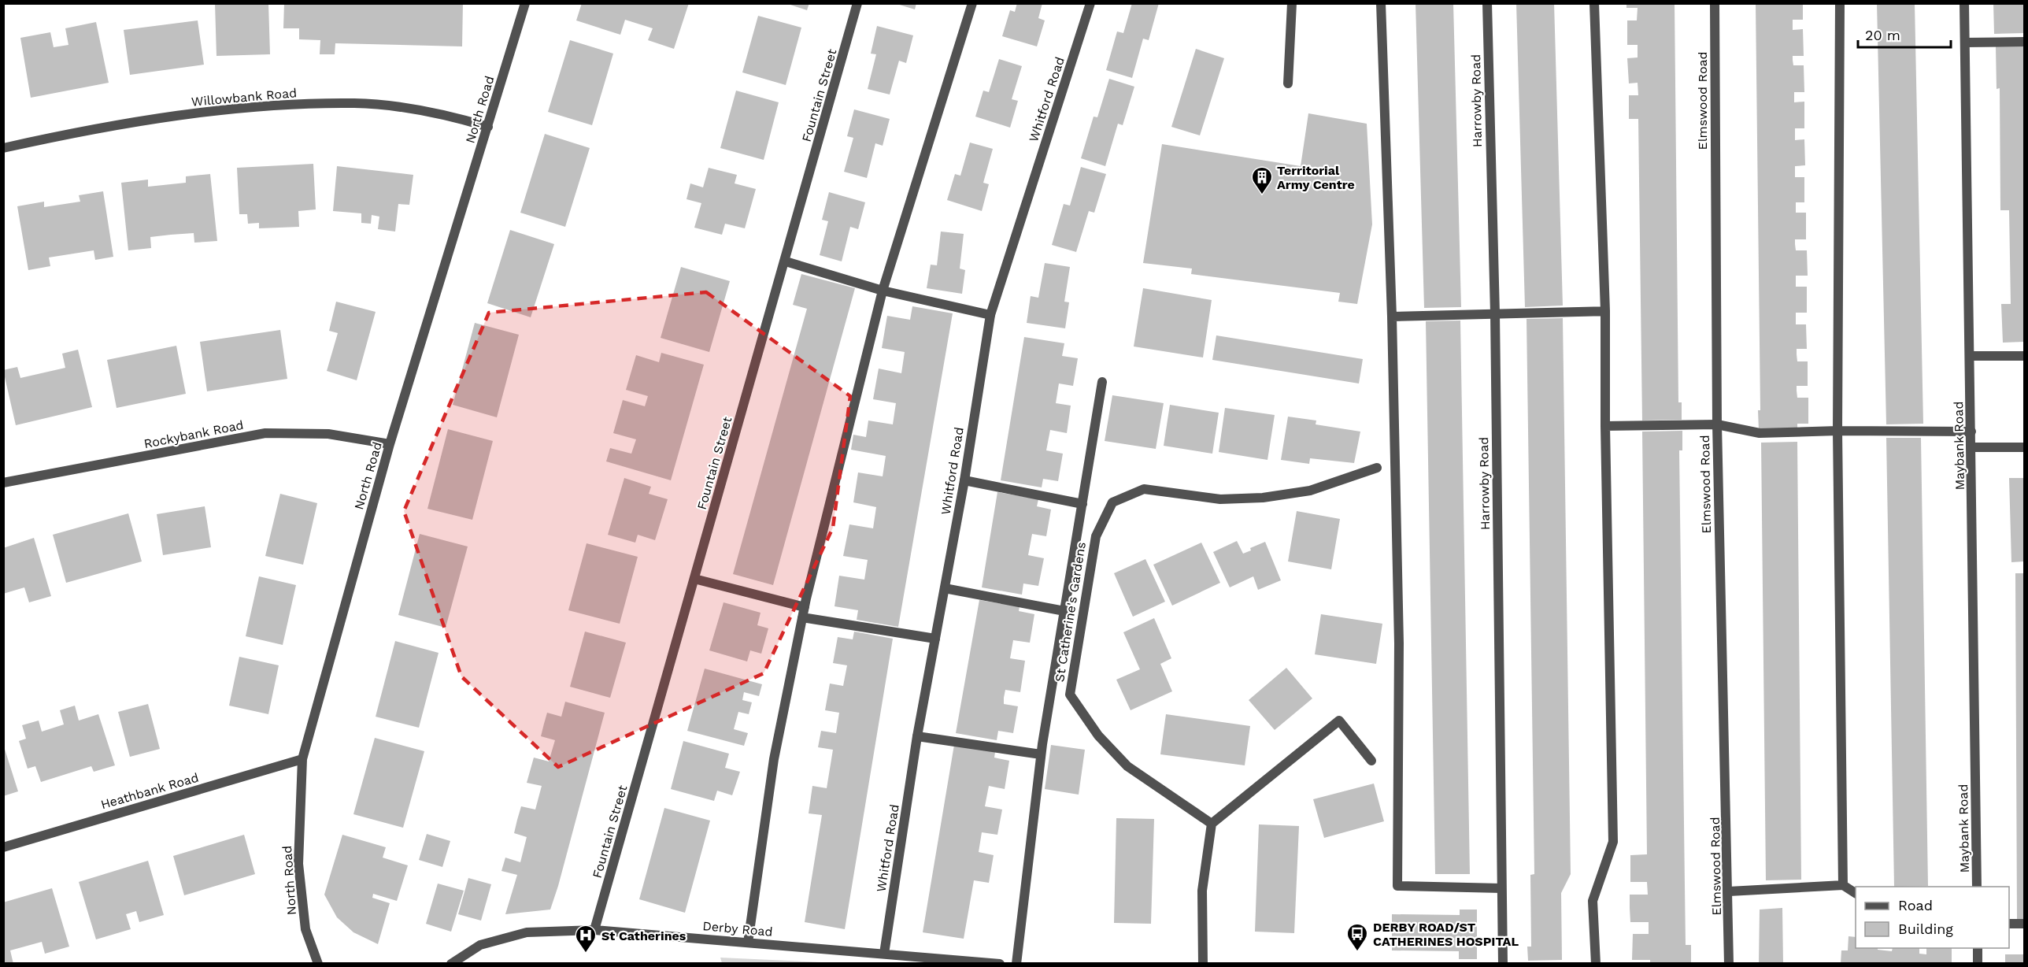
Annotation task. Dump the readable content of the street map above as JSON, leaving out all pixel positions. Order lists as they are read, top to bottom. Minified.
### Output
{"streets":{"street":["Fountain Street","Willowbank Road","Whitford Road","Harrowby Road","Elmswood Road","North Road","Rockybank Road","Maybank Road","St Catherine's Gardens","Heathbank Road","Derby Road"]},"crossings":[["Fountain Street","Derby Road"],["Willowbank Road","North Road"],["Whitford Road","Derby Road"],["North Road","Rockybank Road"],["North Road","Heathbank Road"]],"places":{"building":["Territorial Army Centre"],"bus stop":["DERBY ROAD/ST CATHERINES HOSPITAL"],"hospital":["St Catherines"]},"legend":["Road","Building"],"scale_bar":"20 m"}
